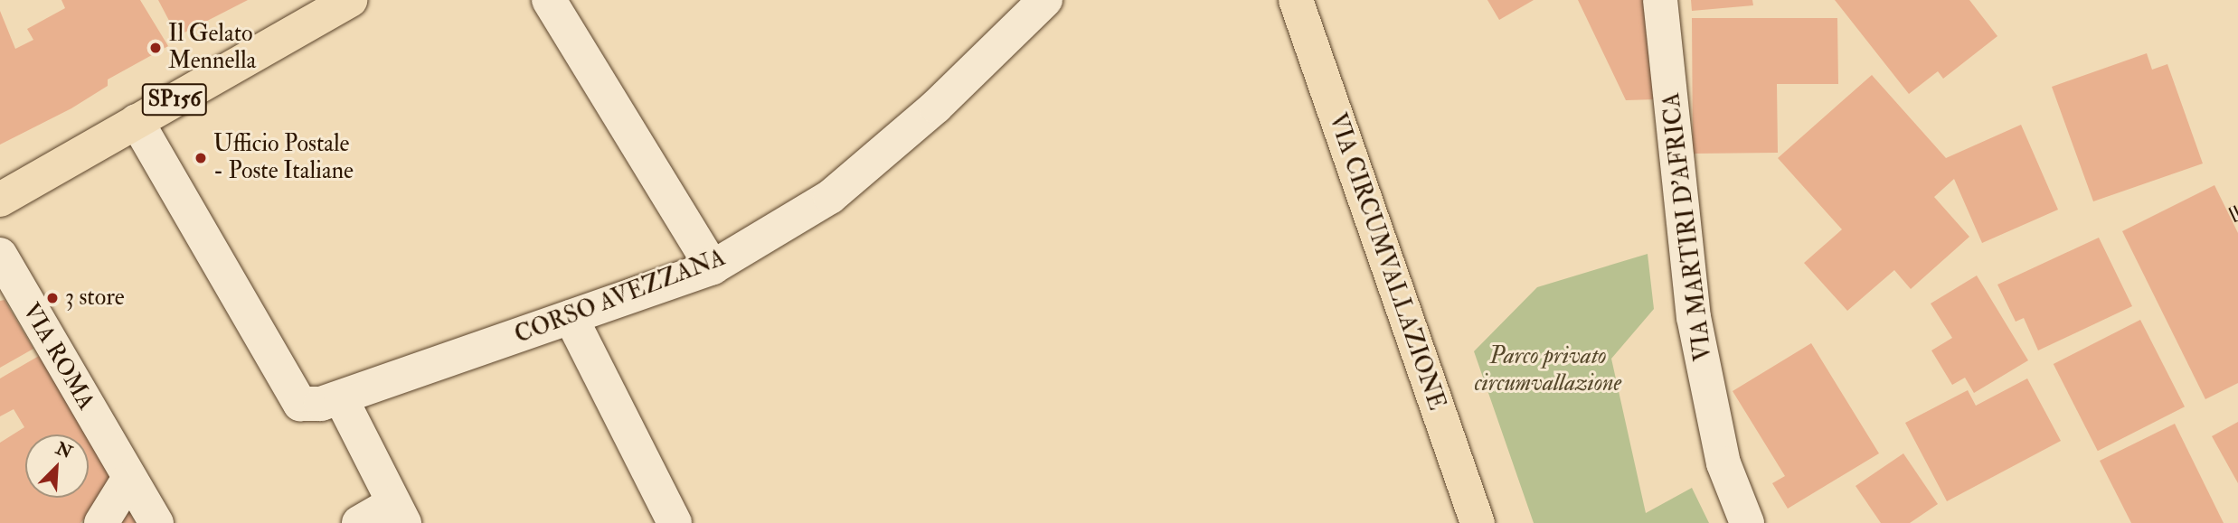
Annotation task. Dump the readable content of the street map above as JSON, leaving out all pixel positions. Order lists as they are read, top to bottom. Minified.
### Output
{"streets":{"main road":["SP156","VIA CIRCUMVALLAZIONE"],"street":["VIA MARTIRI D'AFRICA","CORSO AVEZZANA","VIA ROMA"]},"crossings":[["SP156","CORSO AVEZZANA"]],"parks":["Parco privato circumvallazione"],"places":["Il Gelato Mennella","Ufficio Postale - Poste Italiane","3 store"],"north":"top right"}
